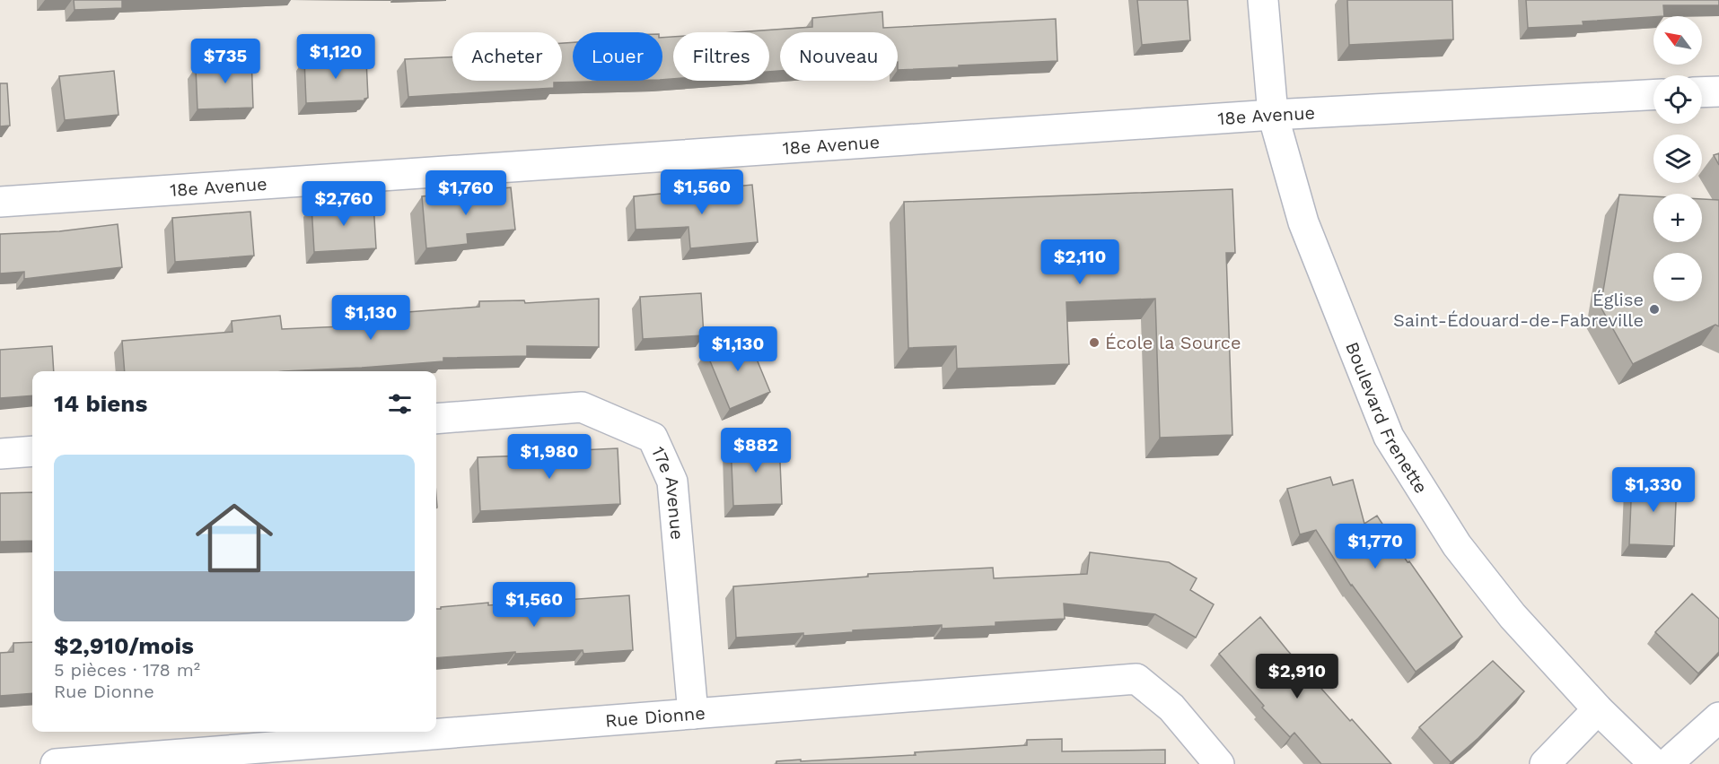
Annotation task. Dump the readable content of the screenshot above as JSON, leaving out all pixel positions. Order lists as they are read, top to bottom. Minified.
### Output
{"streets":{"street":["18e Avenue","Boulevard Frenette","17e Avenue","Rue Dionne"]},"crossings":[["18e Avenue","Boulevard Frenette"],["17e Avenue","Rue Dionne"]],"places":["Église Saint-Édouard-de-Fabreville","École la Source"],"north":"top left","page":{"map_buttons":["+","−"],"chip":["Acheter","Louer","Filtres","Nouveau"],"price":["$1,120","$735","$1,560","$1,760","$2,760","$2,110","$1,130","$1,130","$882","$1,980","$1,330","$1,770","$1,560","$2,910"],"heading":"14 biens","list":[{"name":"$2,910/mois","note":"5 pièces · 178 m² · Rue Dionne"}]}}
